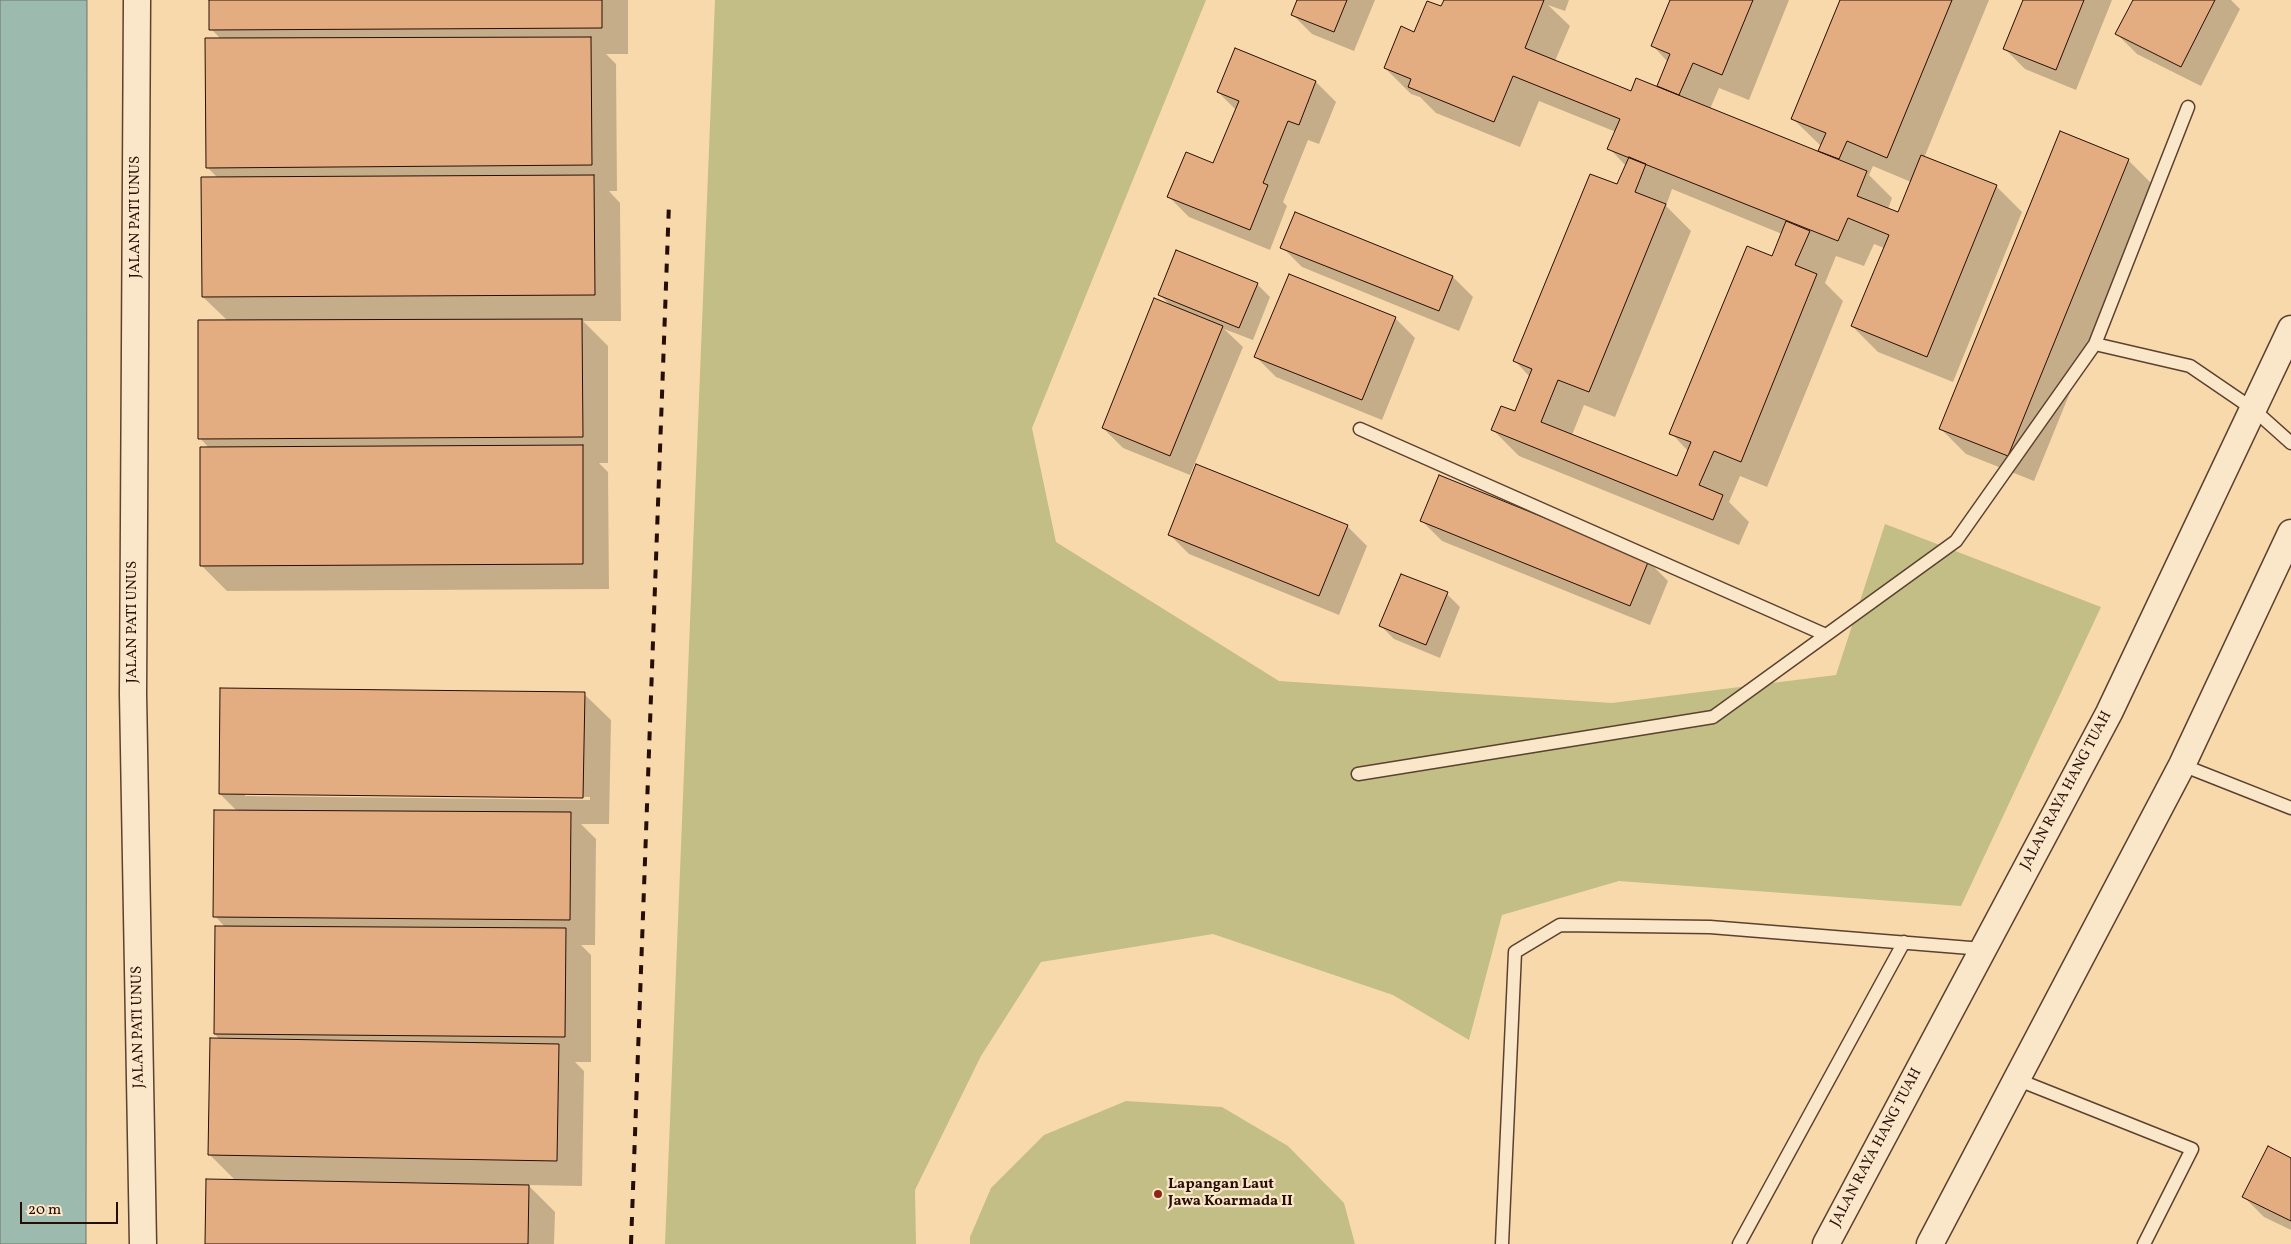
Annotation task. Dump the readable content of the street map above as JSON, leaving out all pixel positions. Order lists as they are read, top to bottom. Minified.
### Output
{"streets":{"street":["JALAN PATI UNUS","JALAN RAYA HANG TUAH"]},"places":["Lapangan Laut Jawa Koarmada II"],"scale_bar":"20 m"}
